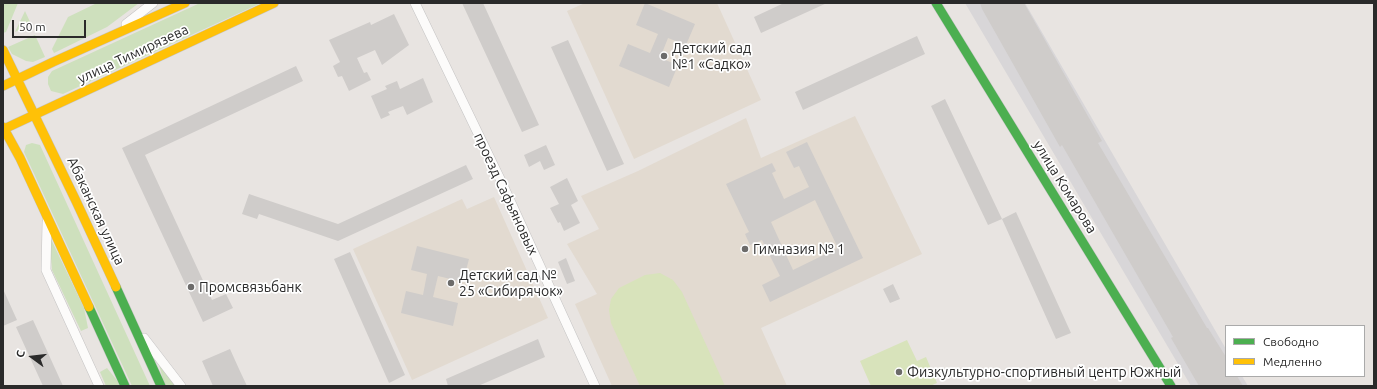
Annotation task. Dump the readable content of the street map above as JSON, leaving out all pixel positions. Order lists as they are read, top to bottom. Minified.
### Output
{"streets":{"main road":["улица Тимирязева","улица Комарова","Абаканская улица"],"street":["проезд Сафьяновых"]},"crossings":[["улица Тимирязева","Абаканская улица"]],"places":["Детский сад №1 «Cадко»","Гимназия № 1","Детский сад № 25 «Сибирячок»","Промсвязьбанк","Физкультурно-спортивный центр Южный"],"legend":["Свободно","Медленно"],"scale_bar":"50 m","north":"left"}
